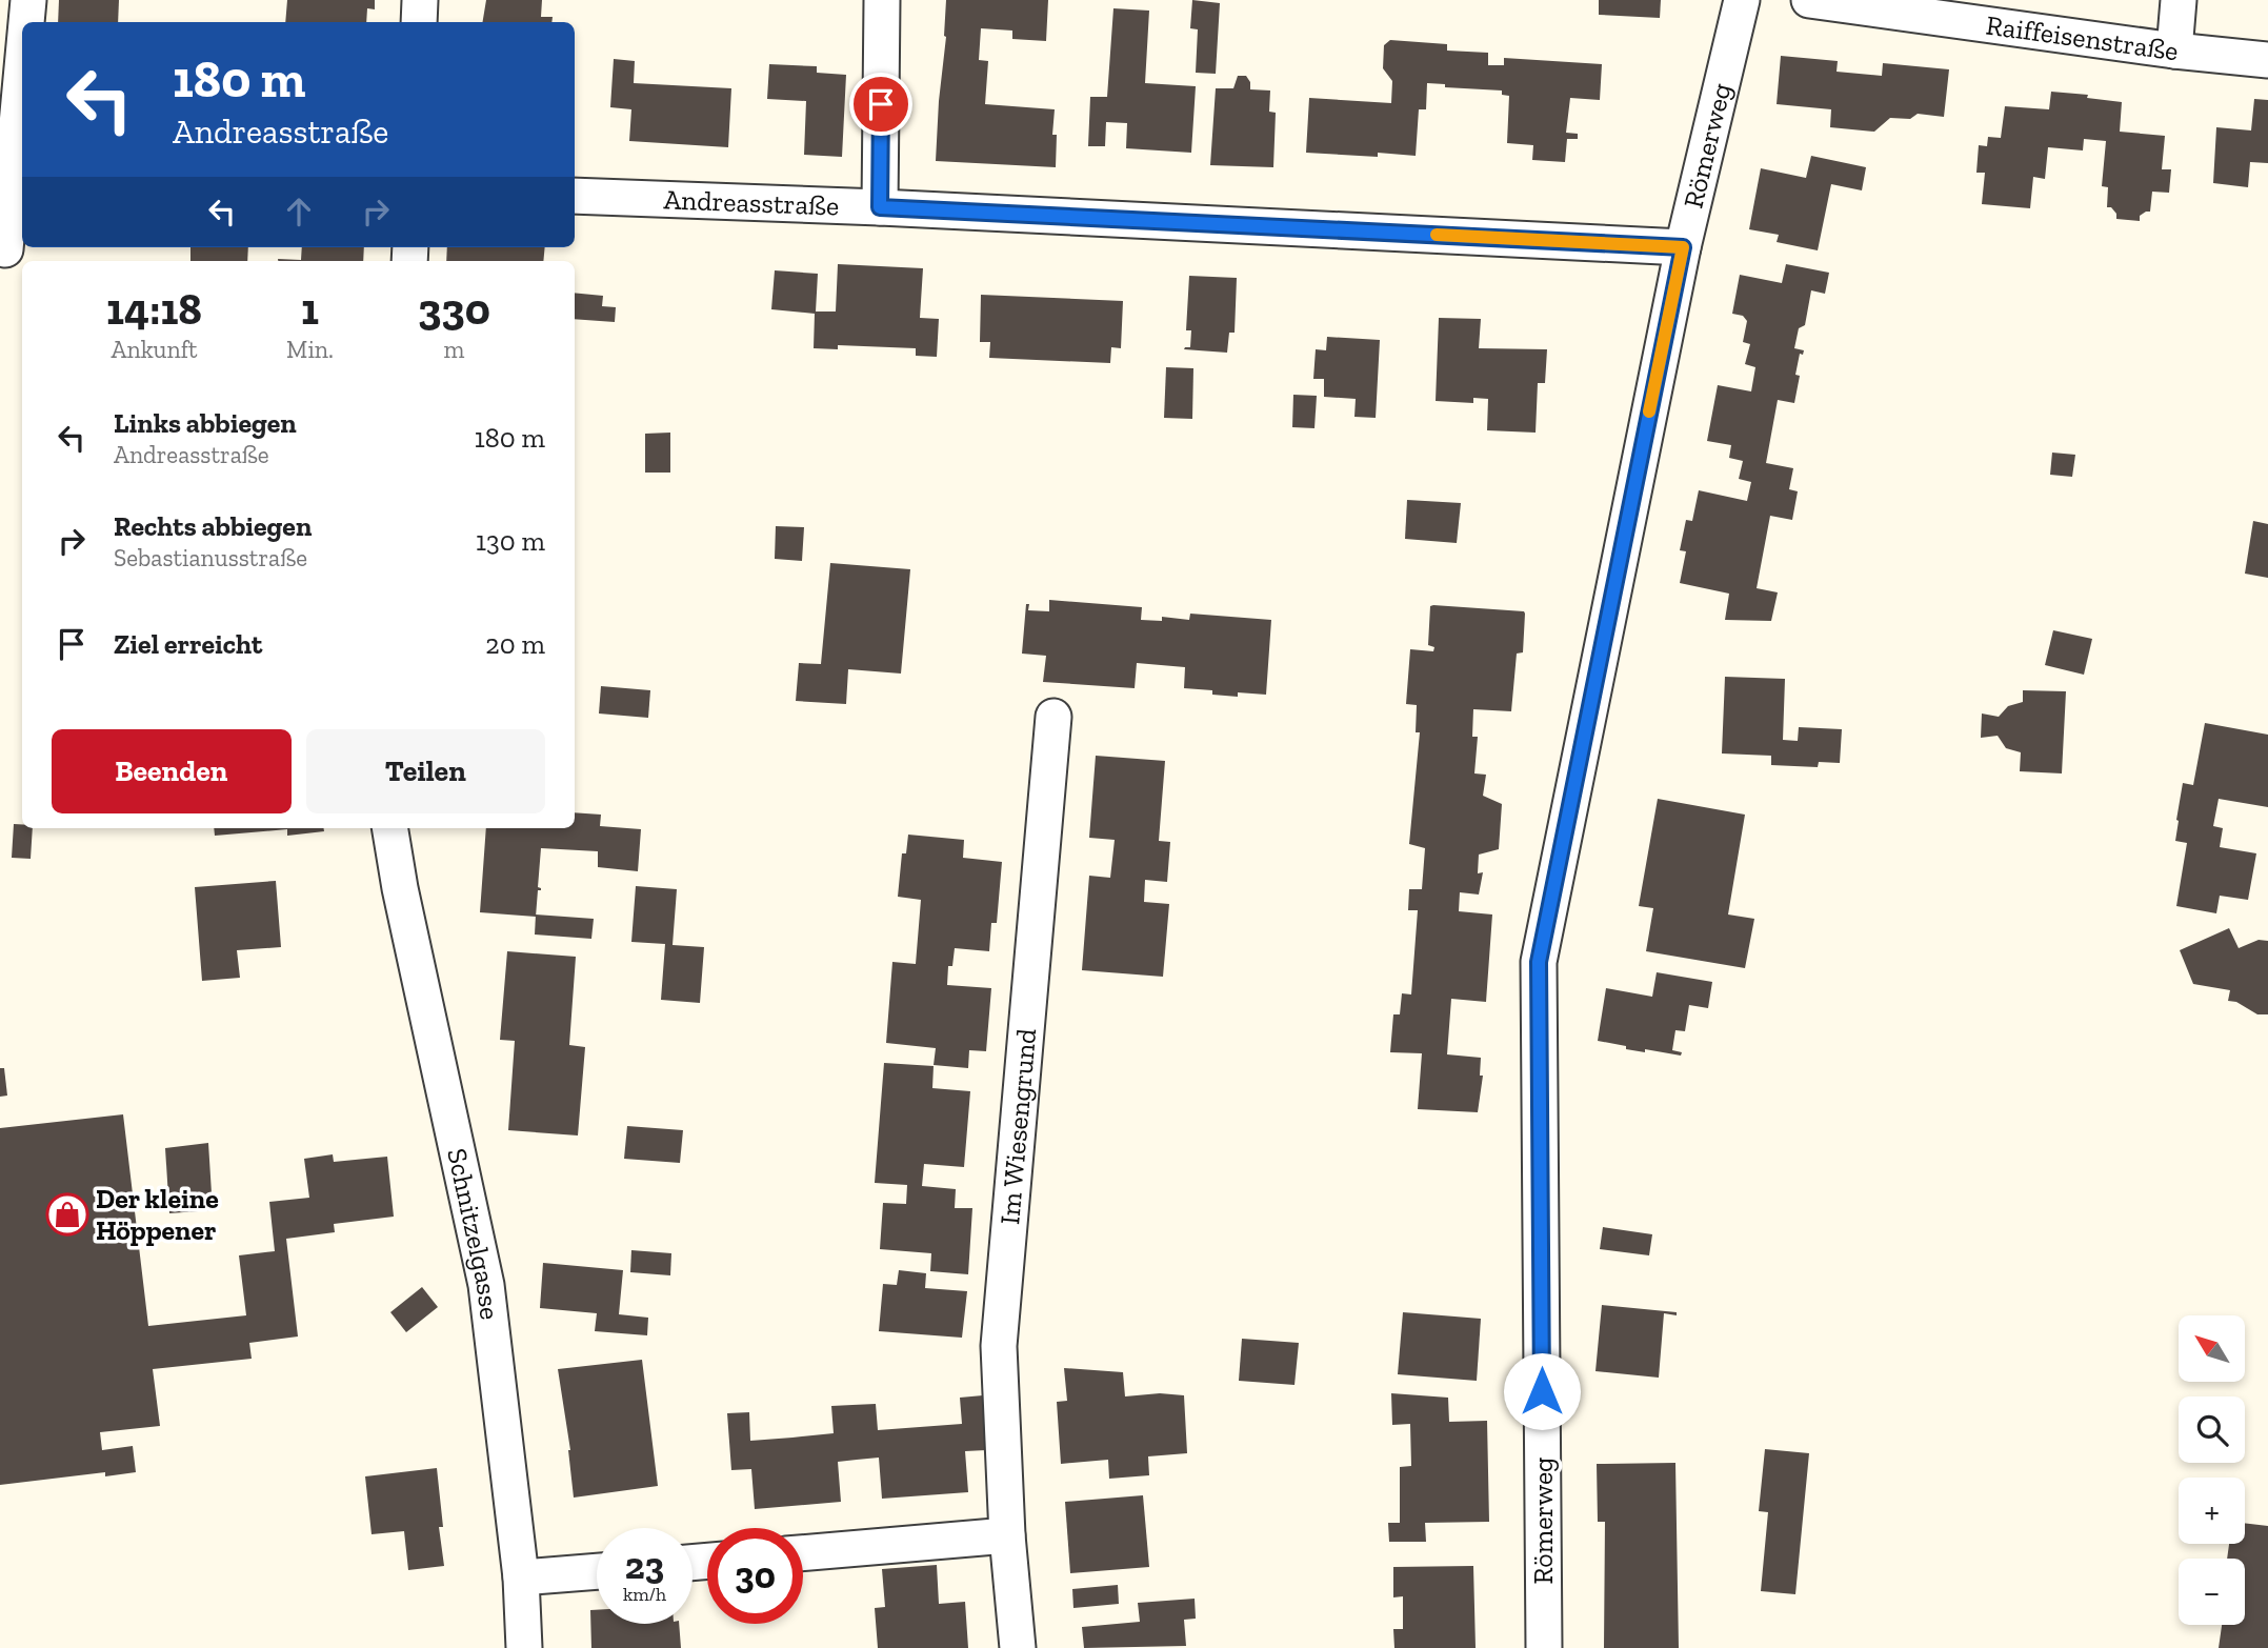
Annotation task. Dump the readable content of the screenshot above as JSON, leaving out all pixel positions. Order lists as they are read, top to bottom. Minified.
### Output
{"streets":{"street":["Raiffeisenstraße","Römerweg","Andreasstraße","Im Wiesengrund","Schnitzelgasse"]},"crossings":[["Römerweg","Andreasstraße"]],"places":{"shop":["Der kleine Höppener"]},"north":"top left","page":{"turn":["180 m","Andreasstraße"],"eta":["14:18","Ankunft","1","Min.","330","m"],"list":[{"name":"Links abbiegen","note":"Andreasstraße","value":"180 m"},{"name":"Rechts abbiegen","note":"Sebastianusstraße","value":"130 m"},{"name":"Ziel erreicht","value":"20 m"}],"buttons":["Beenden","Teilen"],"map_buttons":["+","−"],"speed":"23 km/h","limit":"30"}}
